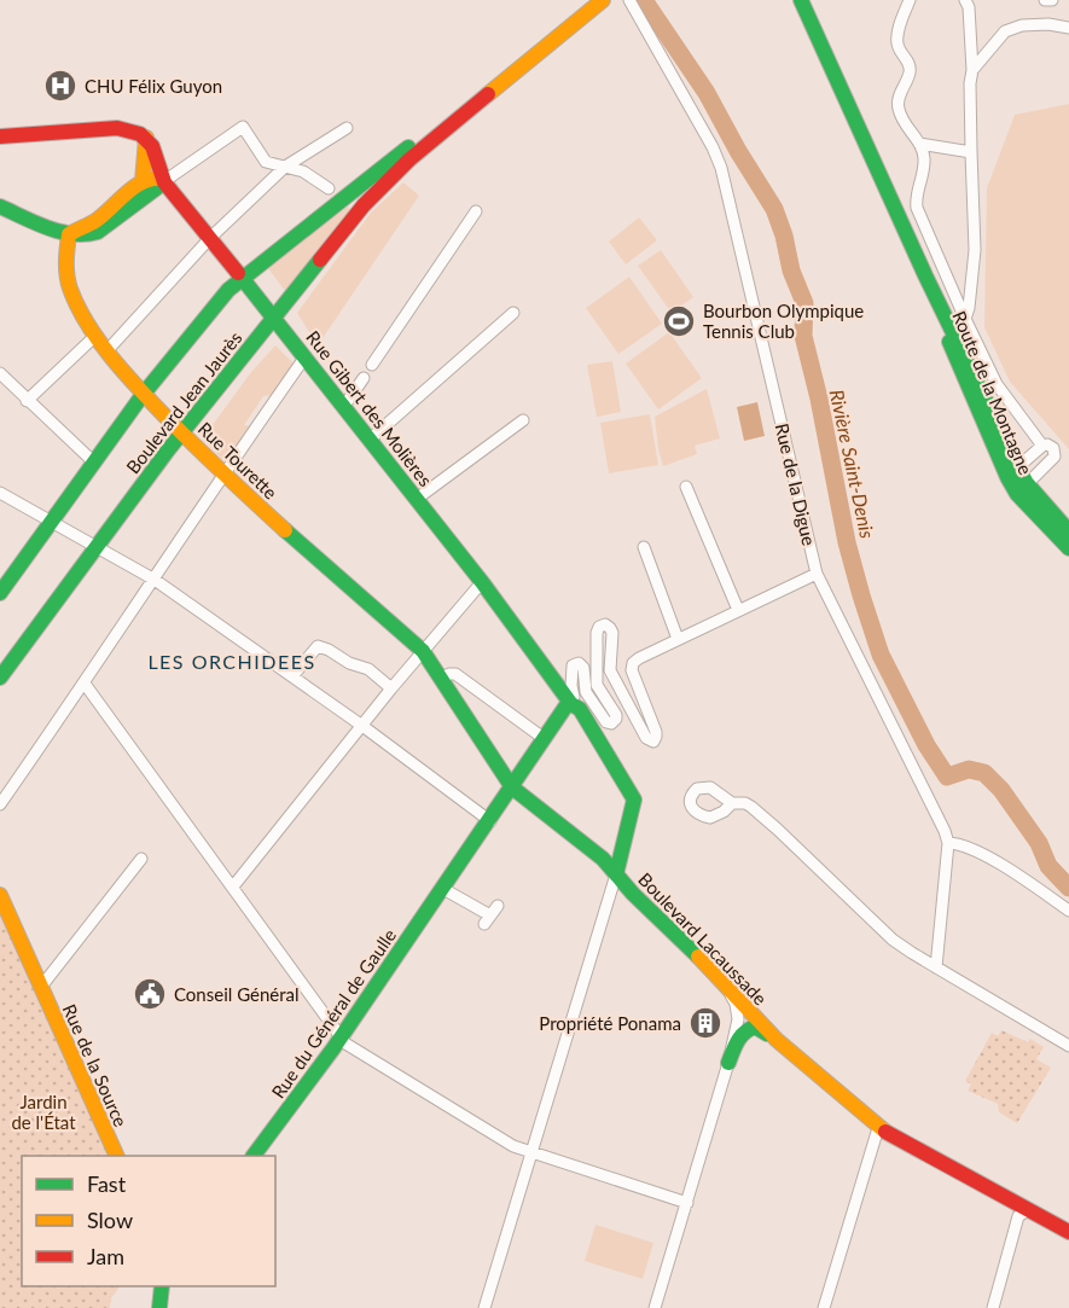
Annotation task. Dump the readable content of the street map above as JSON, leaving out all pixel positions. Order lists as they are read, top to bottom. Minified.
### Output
{"streets":{"main road":["Route de la Montagne","Boulevard Jean Jaurès","Rue Gibert des Molières","Rue Tourette","Boulevard Lacaussade","Rue du Général de Gaulle","Rue de la Source"],"street":["Rue de la Digue"]},"crossings":[["Boulevard Jean Jaurès","Rue Gibert des Molières"],["Boulevard Jean Jaurès","Rue Tourette"],["Rue Gibert des Molières","Boulevard Lacaussade"],["Rue Gibert des Molières","Rue du Général de Gaulle"],["Rue Tourette","Boulevard Lacaussade"],["Rue Tourette","Rue du Général de Gaulle"],["Boulevard Lacaussade","Rue du Général de Gaulle"]],"districts":["LES ORCHIDEES"],"water":["Rivière Saint-Denis"],"parks":["Jardin de l'État"],"places":{"hospital":["CHU Félix Guyon"],"sports":["Bourbon Olympique Tennis Club"],"public building":["Conseil Général"],"building":["Propriété Ponama"]},"legend":["Fast","Slow","Jam"]}
